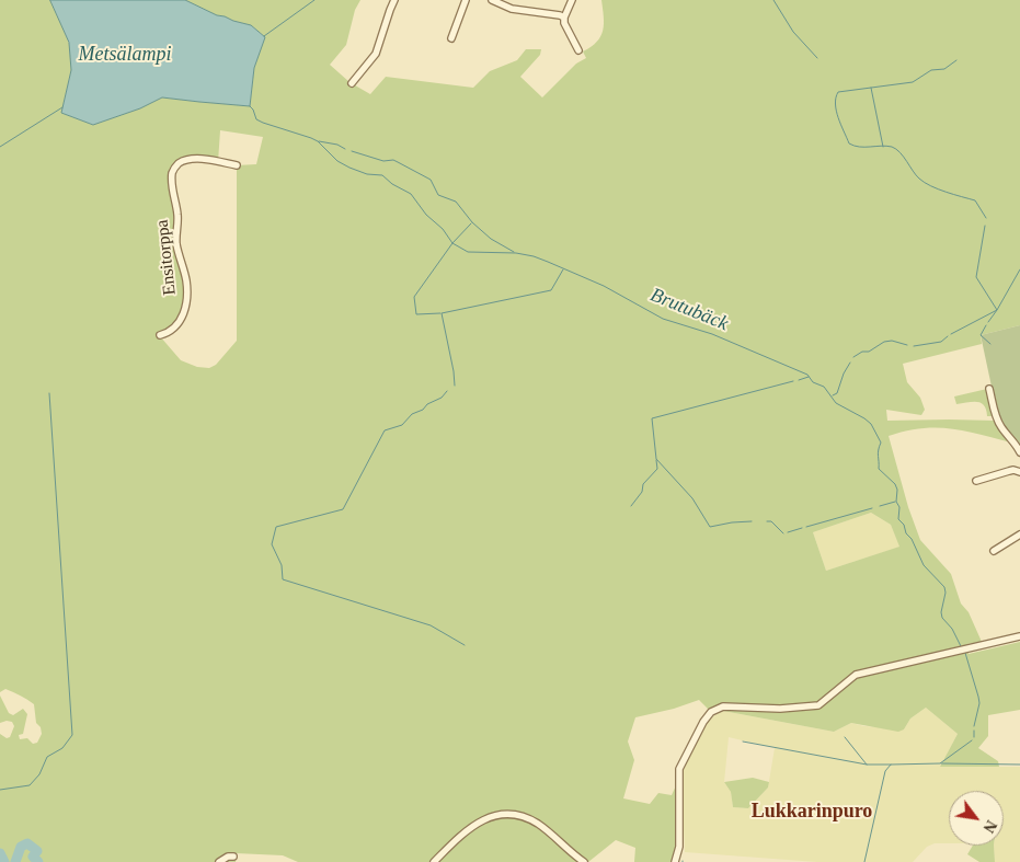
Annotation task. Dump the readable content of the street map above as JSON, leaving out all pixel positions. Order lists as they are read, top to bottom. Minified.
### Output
{"streets":{"street":["Ensitorppa"]},"districts":["Lukkarinpuro"],"water":["Metsälampi","Brutubäck"],"north":"bottom right"}
